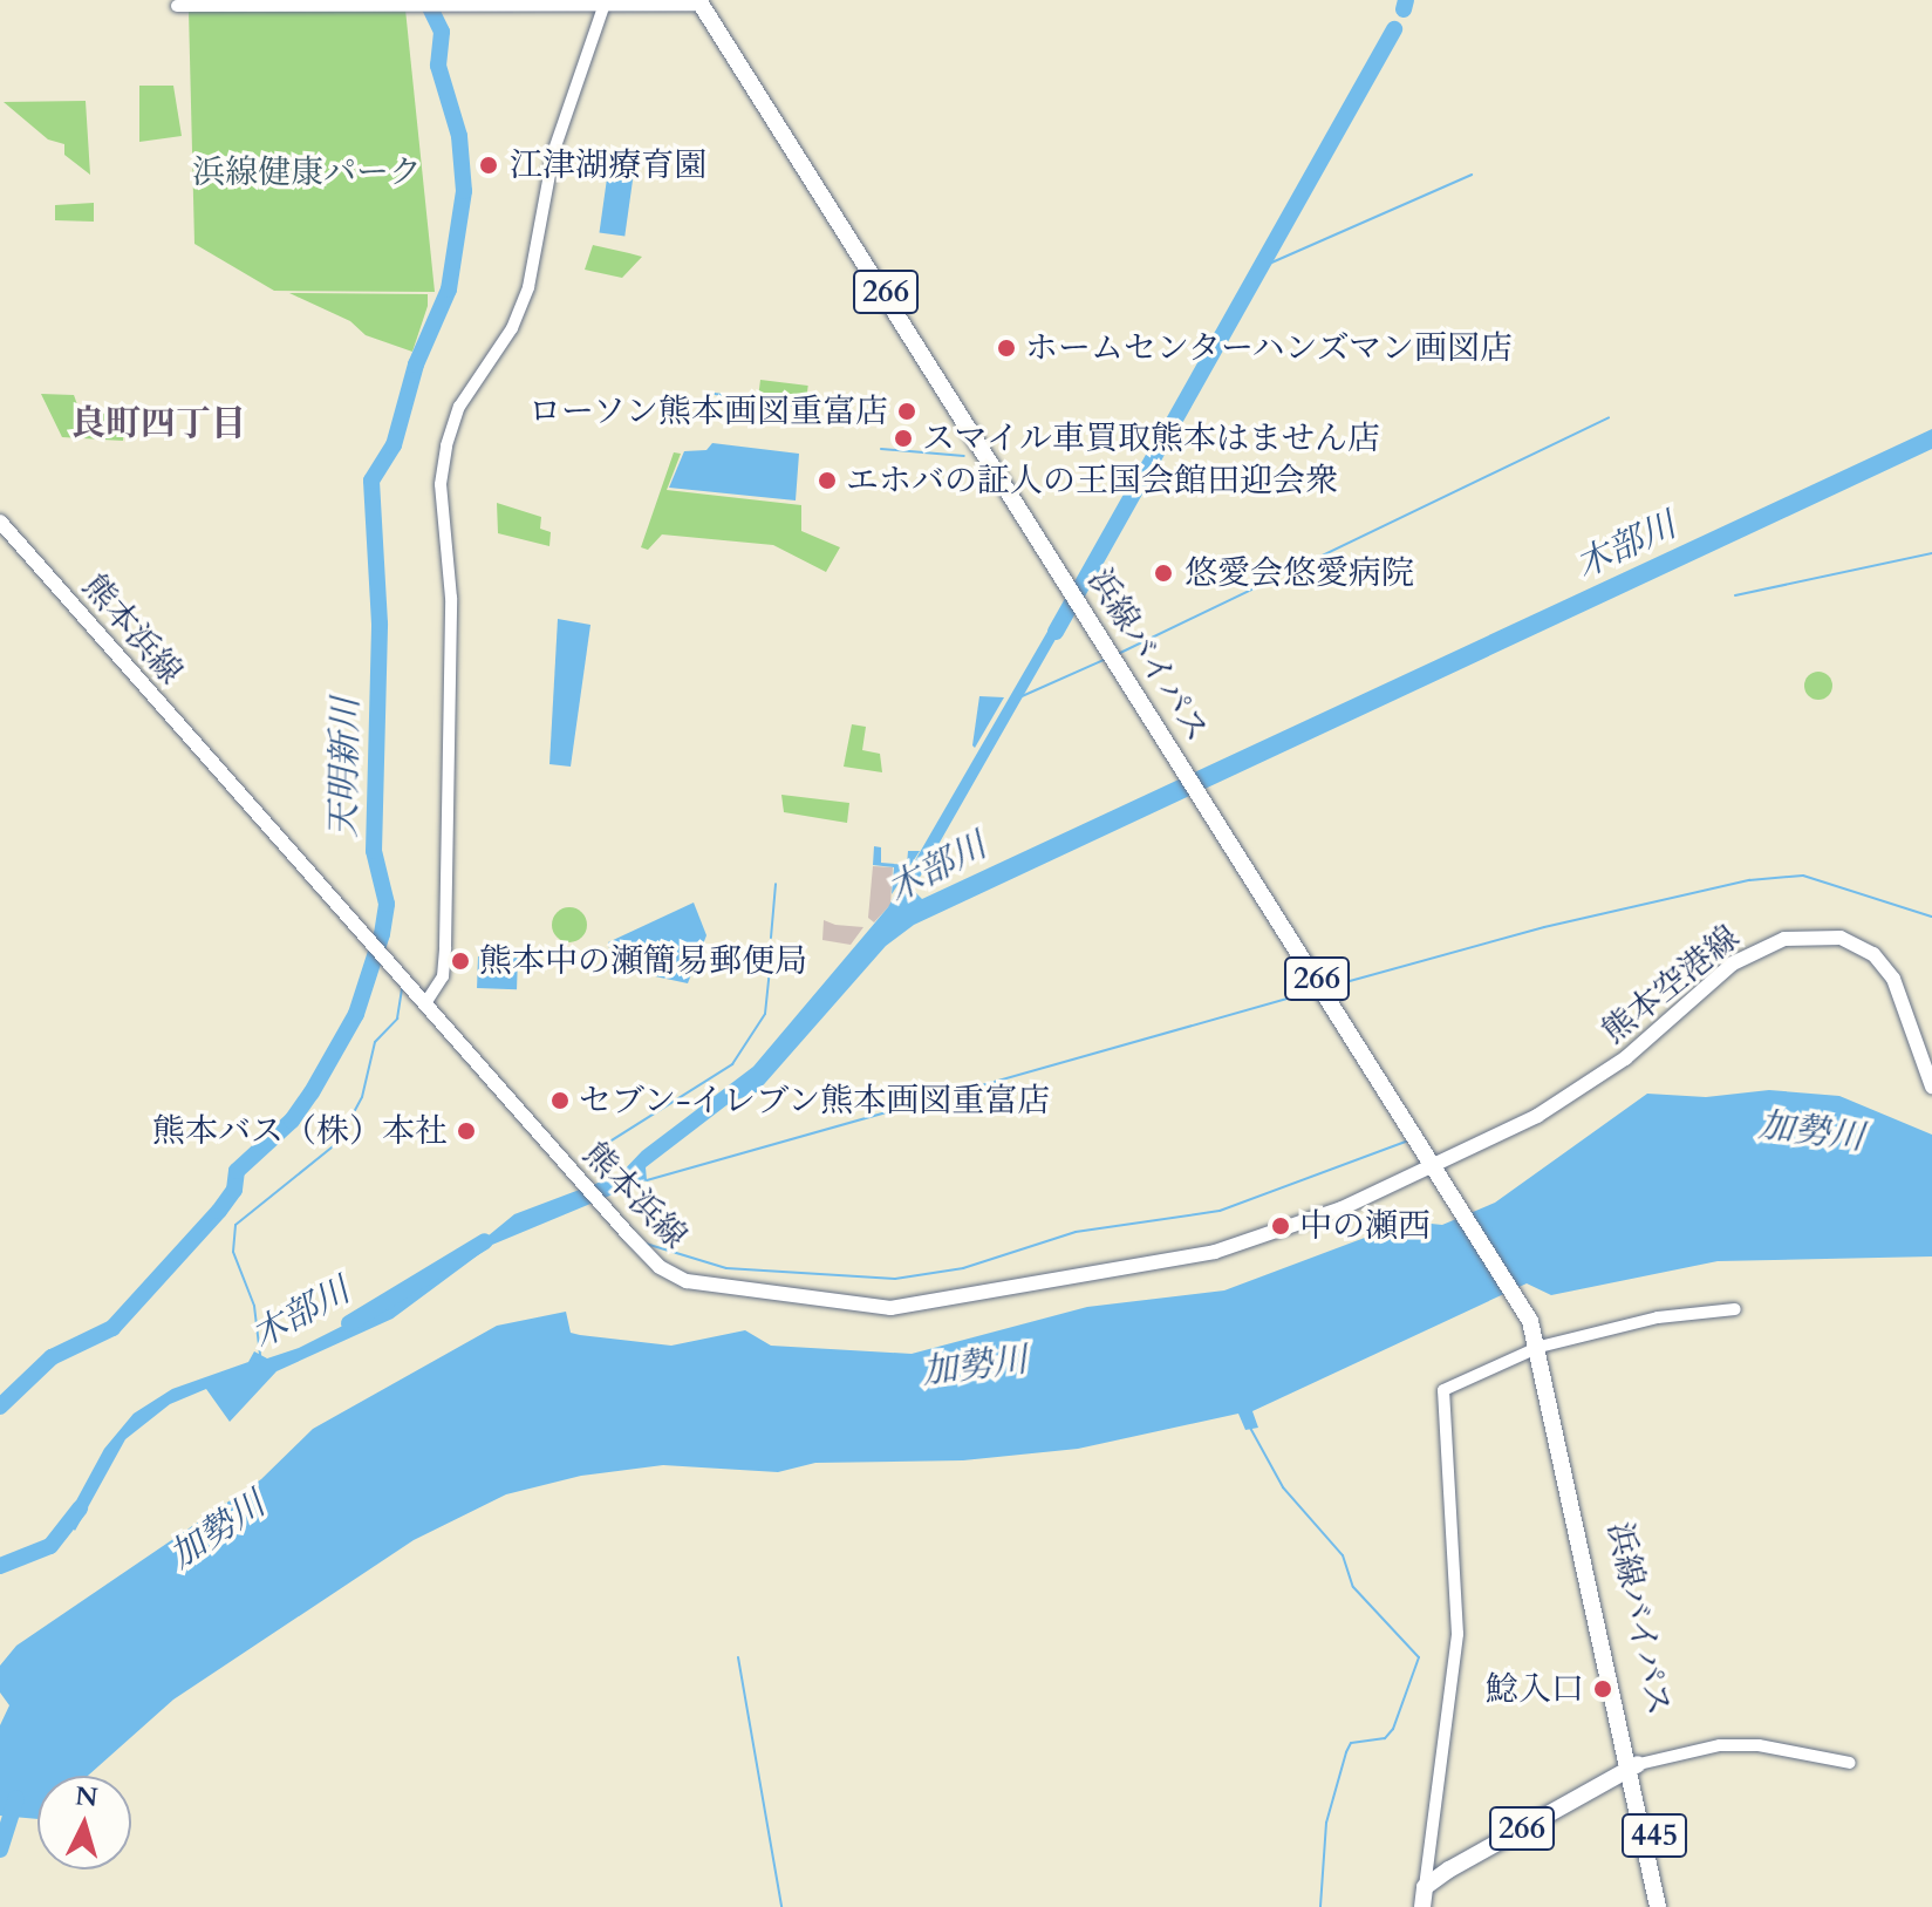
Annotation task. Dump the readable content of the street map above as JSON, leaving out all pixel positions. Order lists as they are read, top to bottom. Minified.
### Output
{"streets":{"highway":["266","浜線バイパス","445"],"main road":["熊本浜線","熊本空港線"]},"crossings":[["266","浜線バイパス"],["熊本浜線","浜線バイパス"],["熊本浜線","熊本空港線"],["浜線バイパス","熊本空港線"]],"districts":["良町四丁目"],"water":["木部川","天明新川","加勢川"],"parks":["浜線健康パーク"],"places":["江津湖療育園","ホームセンターハンズマン画図店","ローソン熊本画図重富店","スマイル車買取熊本はません店","エホバの証人の王国会館田迎会衆","悠愛会悠愛病院","熊本中の瀬簡易郵便局","セブン-イレブン熊本画図重富店","熊本バス（株）本社","中の瀬西","鯰入口"],"north":"top"}
